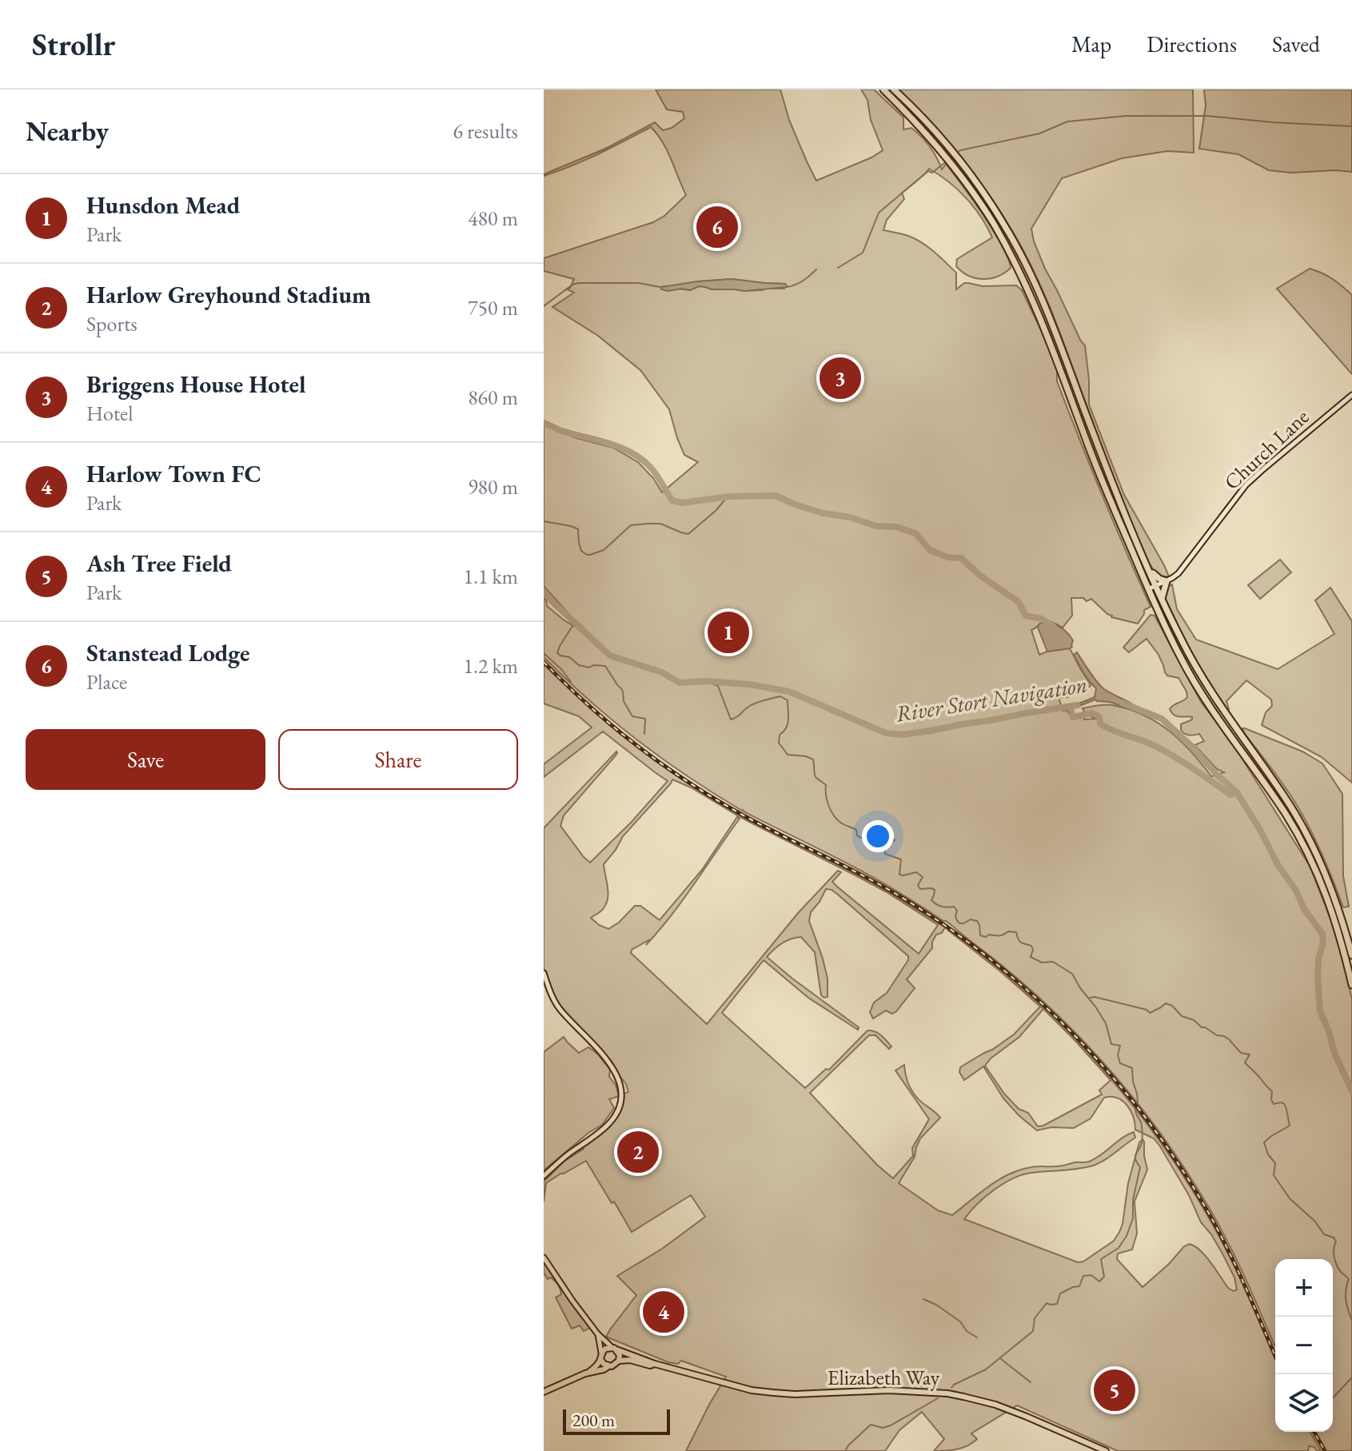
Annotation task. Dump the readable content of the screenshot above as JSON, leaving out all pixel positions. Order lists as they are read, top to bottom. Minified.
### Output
{"streets":{"main road":["Elizabeth Way"],"street":["Church Lane"]},"water":["River Stort Navigation"],"scale_bar":"200 m","page":{"header":"Strollr","nav":["Map","Directions","Saved"],"heading":["Nearby","6 results"],"list":[{"mark":"1","name":"Hunsdon Mead","note":"Park","value":"480 m"},{"mark":"2","name":"Harlow Greyhound Stadium","note":"Sports","value":"750 m"},{"mark":"3","name":"Briggens House Hotel","note":"Hotel","value":"860 m"},{"mark":"4","name":"Harlow Town FC","note":"Park","value":"980 m"},{"mark":"5","name":"Ash Tree Field","note":"Park","value":"1.1 km"},{"mark":"6","name":"Stanstead Lodge","note":"Place","value":"1.2 km"}],"pins":["6","3","1","2","4","5"],"buttons":["Save","Share"],"map_buttons":["+","−"],"scale":"200 m"}}
